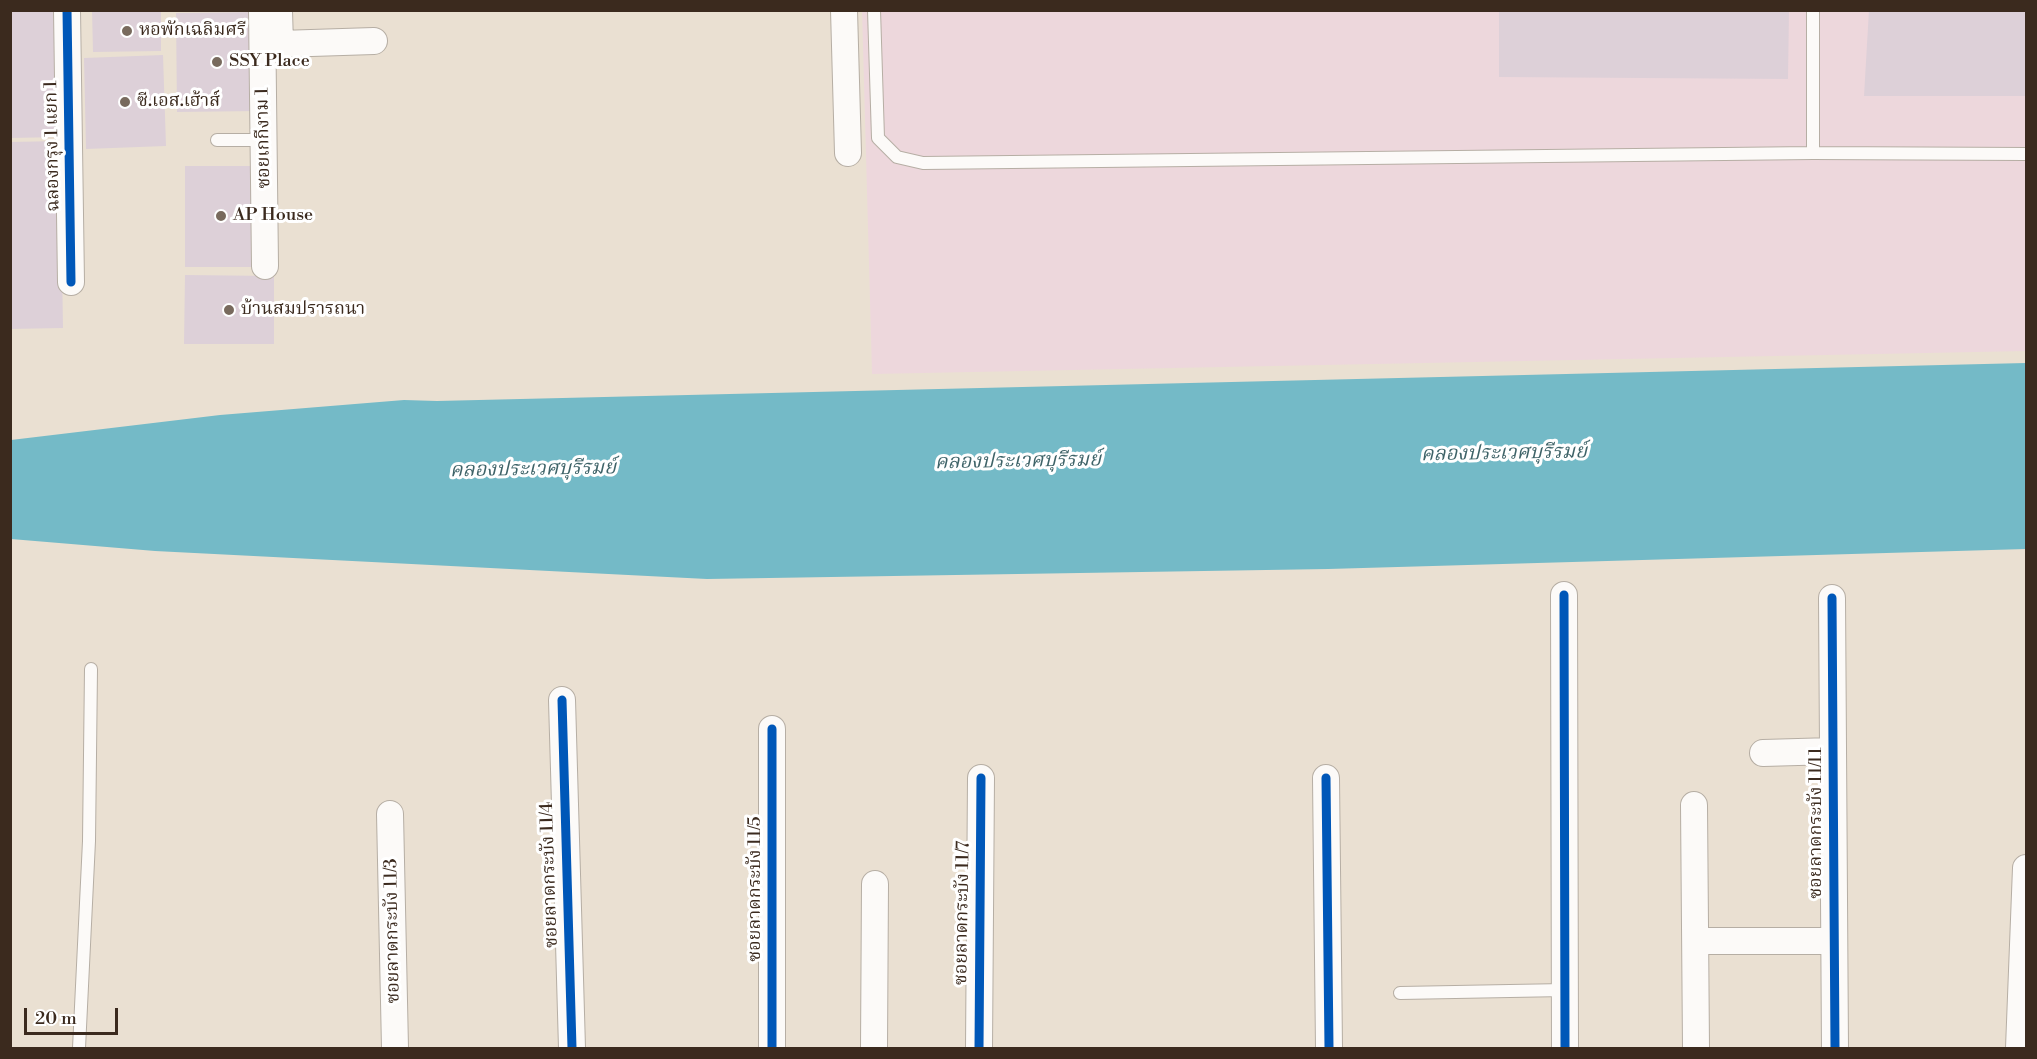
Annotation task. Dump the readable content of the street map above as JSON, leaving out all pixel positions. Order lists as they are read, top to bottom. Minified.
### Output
{"streets":{"street":["ซอยเกกีงาม 1","ฉลองกรุง 1 แยก 1","ซอยลาดกระบัง 11/11","ซอยลาดกระบัง 11/4","ซอยลาดกระบัง 11/5","ซอยลาดกระบัง 11/7","ซอยลาดกระบัง 11/3"]},"water":["คลองประเวศบุรีรมย์"],"places":["หอพักเฉลิมศรี","SSY Place","ซี.เอส.เฮ้าส์","AP House","บ้านสมปรารถนา"],"scale_bar":"20 m"}
